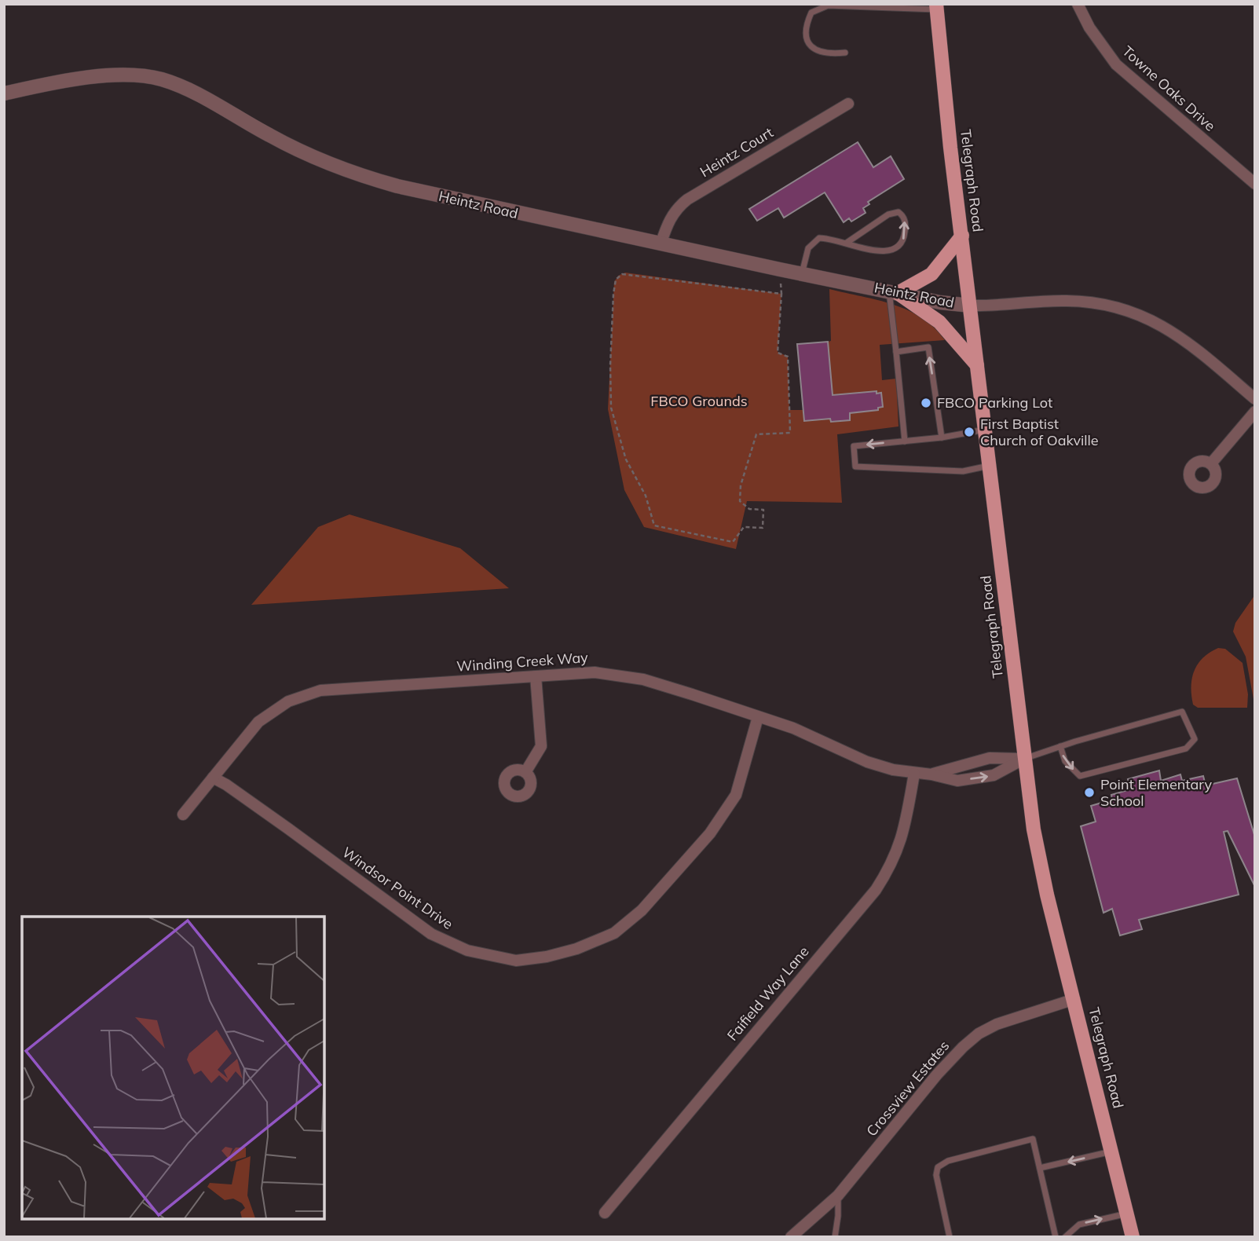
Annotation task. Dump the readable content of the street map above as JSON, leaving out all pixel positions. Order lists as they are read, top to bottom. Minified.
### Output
{"streets":{"main road":["Telegraph Road"],"street":["Towne Oaks Drive","Heintz Court","Heintz Road","Winding Creek Way","Windsor Point Drive","Faifield Way Lane","Crossview Estates"]},"crossings":[["Heintz Court","Heintz Road"],["Telegraph Road","Heintz Road"],["Telegraph Road","Winding Creek Way"],["Telegraph Road","Crossview Estates"],["Winding Creek Way","Windsor Point Drive"],["Winding Creek Way","Faifield Way Lane"]],"parks":["FBCO Grounds"],"places":["FBCO Parking Lot","First Baptist Church of Oakville","Point Elementary School"]}
